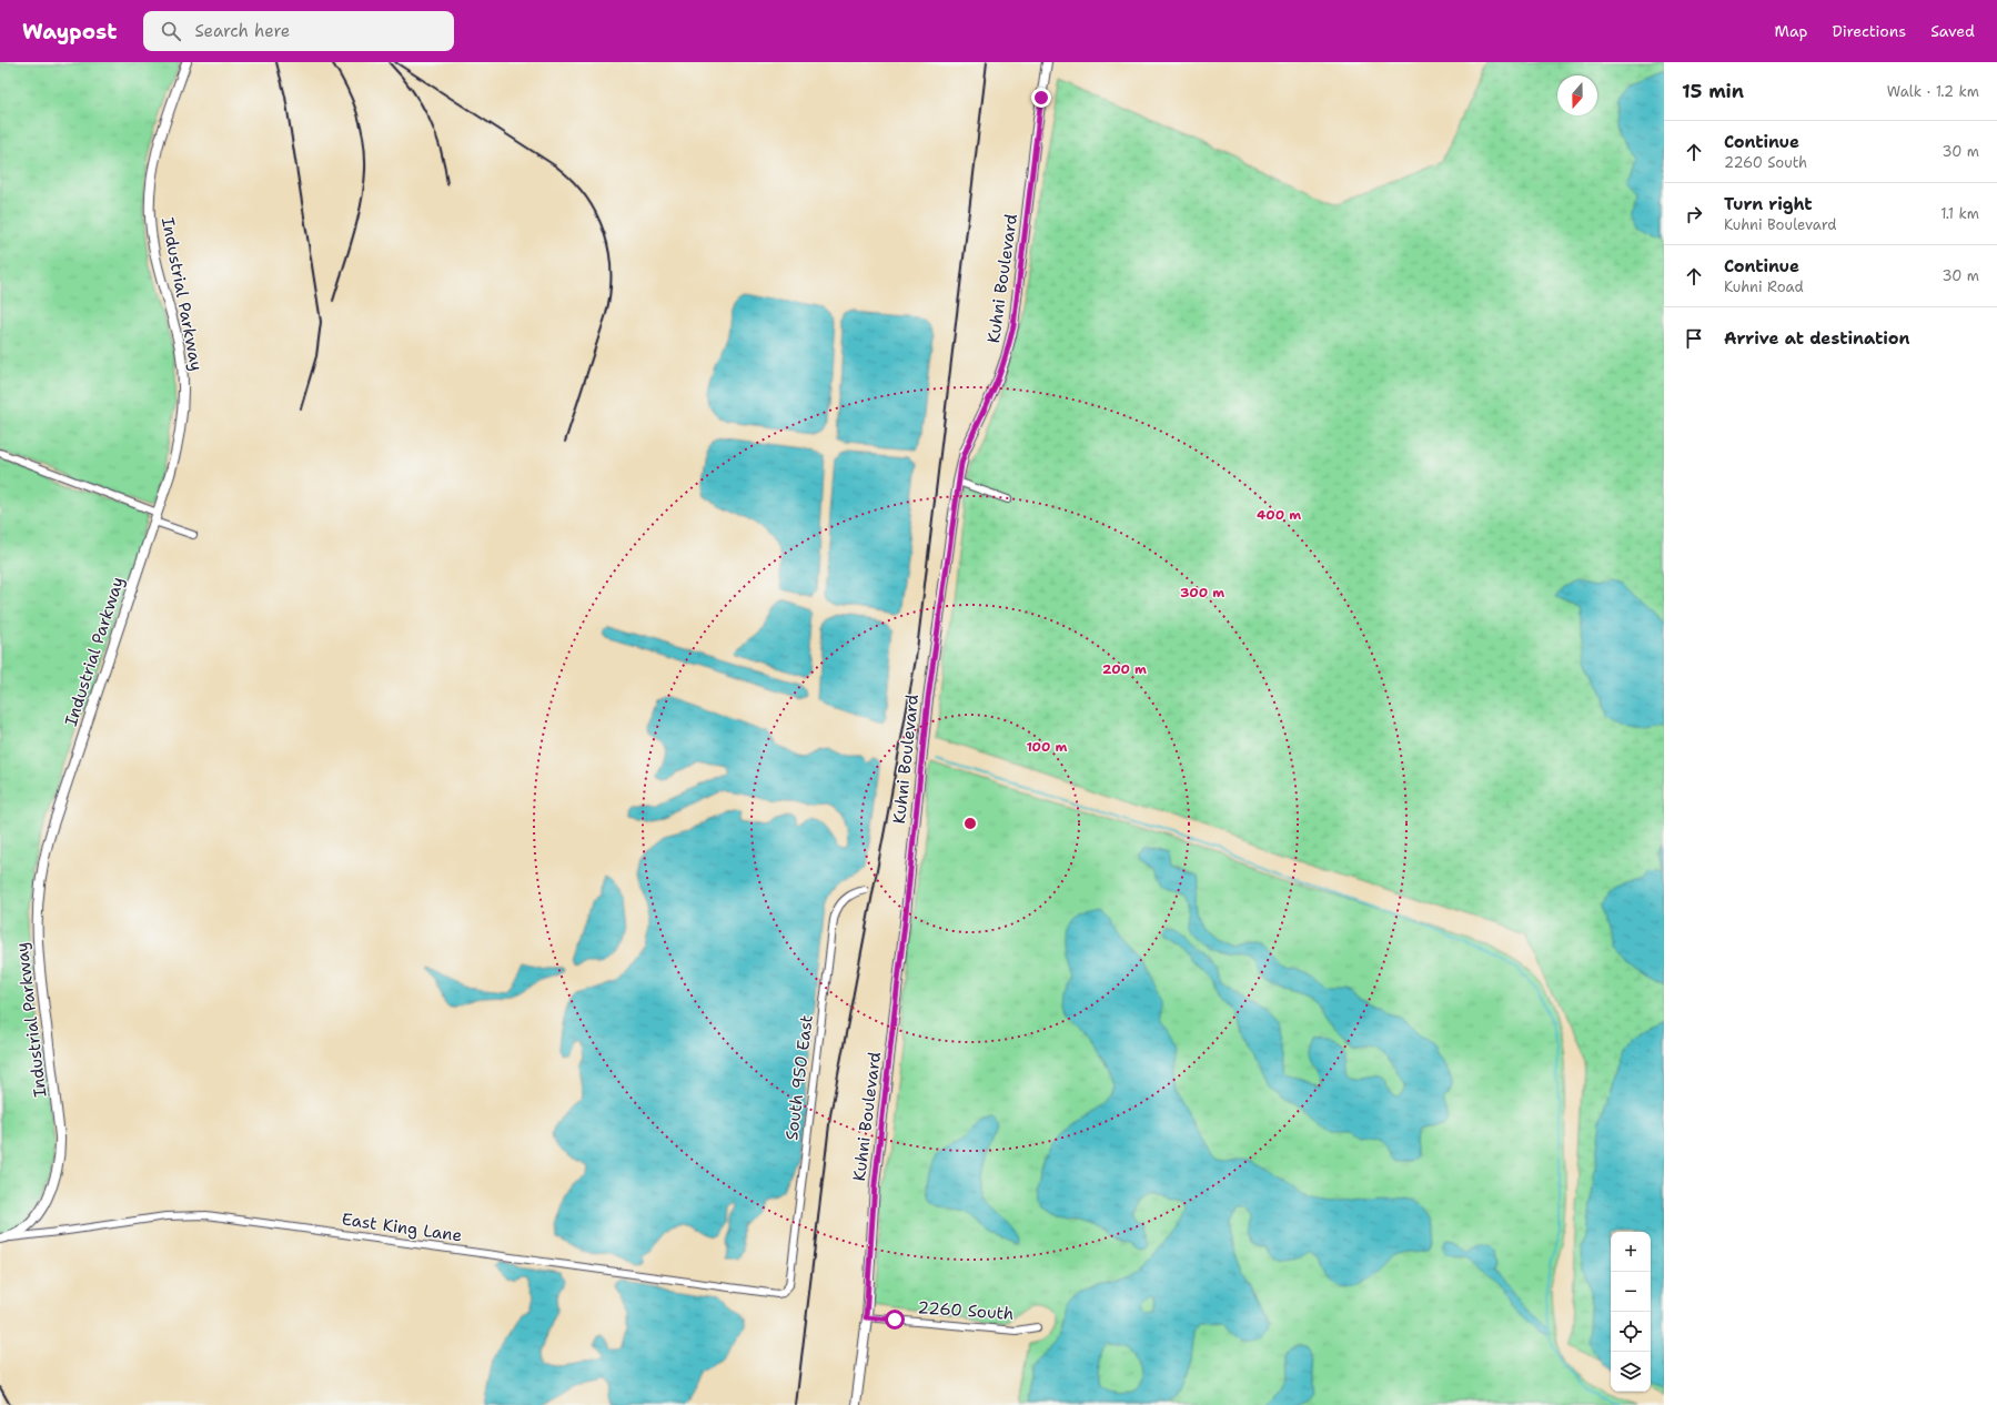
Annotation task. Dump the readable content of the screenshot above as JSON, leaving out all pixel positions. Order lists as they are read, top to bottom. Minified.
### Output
{"streets":{"street":["Kuhni Boulevard","Industrial Parkway","South 950 East","East King Lane","2260 South"]},"crossings":[["Kuhni Boulevard","2260 South"],["Industrial Parkway","East King Lane"],["South 950 East","East King Lane"]],"north":"bottom","page":{"header":"Waypost","search":"Search here","nav":["Map","Directions","Saved"],"heading":["15 min","Walk · 1.2 km"],"list":[["Continue","2260 South","30 m"],["Turn right","Kuhni Boulevard","1.1 km"],["Continue","Kuhni Road","30 m"],"Arrive at destination"],"map_buttons":["+","−"]},"rings":["400 m","300 m","200 m","100 m"]}
